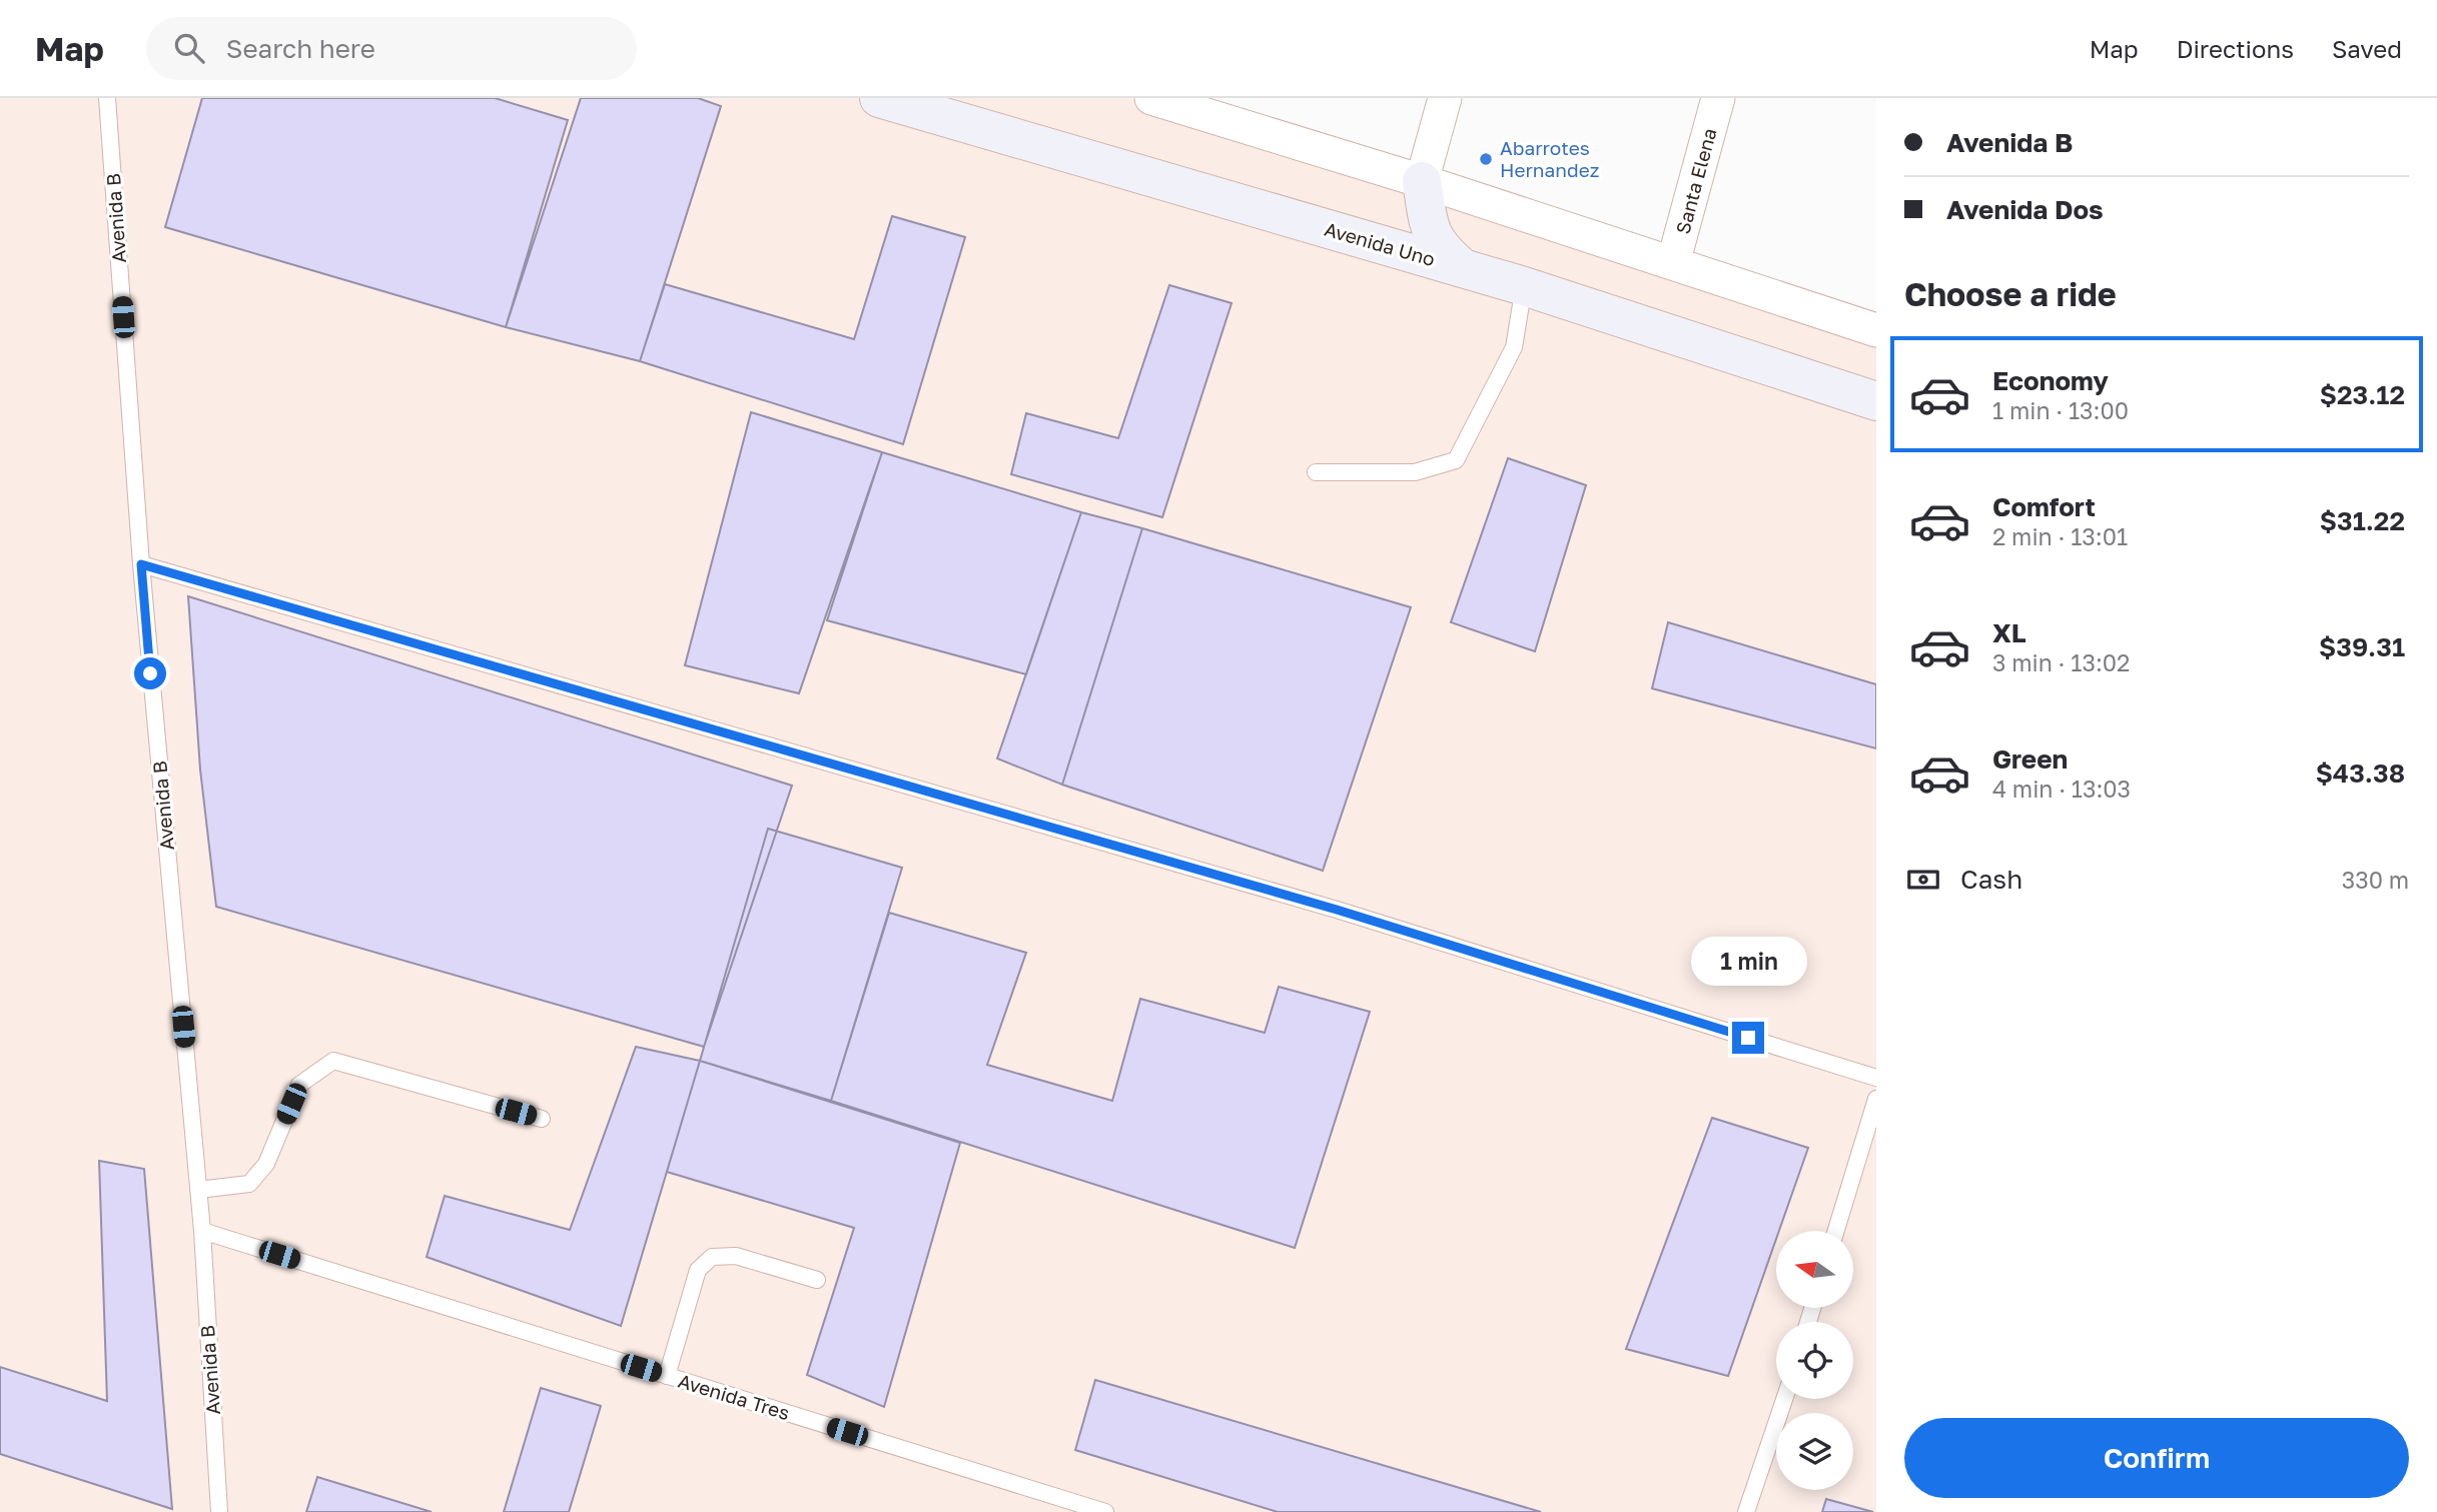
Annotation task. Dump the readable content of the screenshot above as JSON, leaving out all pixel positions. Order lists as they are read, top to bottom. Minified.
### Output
{"streets":{"street":["Santa Elena","Avenida Uno"],"lane":["Avenida B","Avenida Tres"]},"crossings":[["Avenida B","Avenida Tres"]],"places":["Abarrotes Hernandez"],"north":"left","page":{"header":"Map","search":"Search here","nav":["Map","Directions","Saved"],"banner":["Avenida B","Avenida Dos"],"heading":"Choose a ride","list":[{"name":"Economy","note":"1 min · 13:00","value":"$23.12"},{"name":"Comfort","note":"2 min · 13:01","value":"$31.22"},{"name":"XL","note":"3 min · 13:02","value":"$39.31"},{"name":"Green","note":"4 min · 13:03","value":"$43.38"}],"pay":["Cash","330 m"],"bubble":"1 min","buttons":"Confirm"}}
